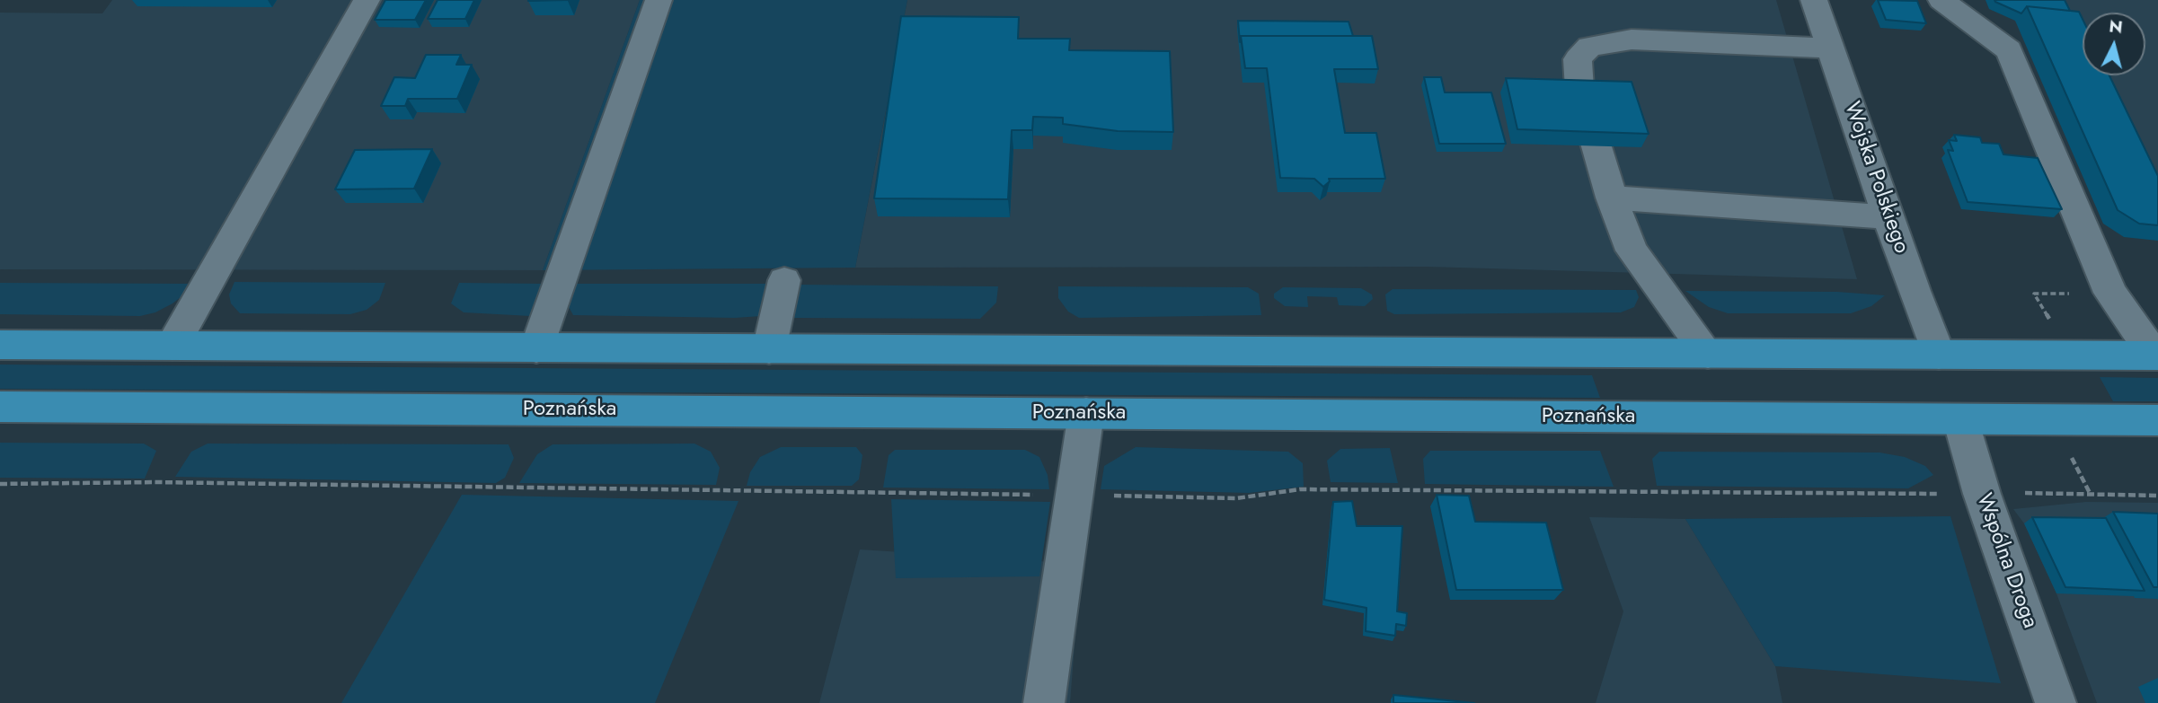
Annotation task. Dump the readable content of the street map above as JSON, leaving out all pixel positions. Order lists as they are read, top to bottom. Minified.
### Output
{"streets":{"main road":["Poznańska"],"street":["Wojska Polskiego","Wspólna Droga"]},"crossings":[["Poznańska","Wspólna Droga"]],"north":"top"}
